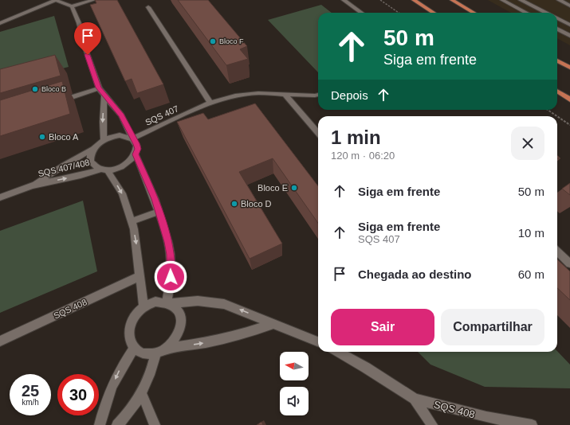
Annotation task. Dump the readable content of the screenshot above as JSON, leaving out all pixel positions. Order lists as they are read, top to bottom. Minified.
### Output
{"streets":{"street":["SQS 407","SQS 407/408","SQS 408"]},"crossings":[["SQS 407","SQS 407/408"]],"places":["Bloco F","Bloco B","Bloco A","Bloco E","Bloco D"],"north":"left","page":{"turn":["50 m","Siga em frente"],"then":"Depois","heading":["1 min","120 m · 06:20"],"list":[{"name":"Siga em frente","value":"50 m"},{"name":"Siga em frente","note":"SQS 407","value":"10 m"},{"name":"Chegada ao destino","value":"60 m"}],"buttons":["Sair","Compartilhar"],"speed":"25 km/h","limit":"30"}}
